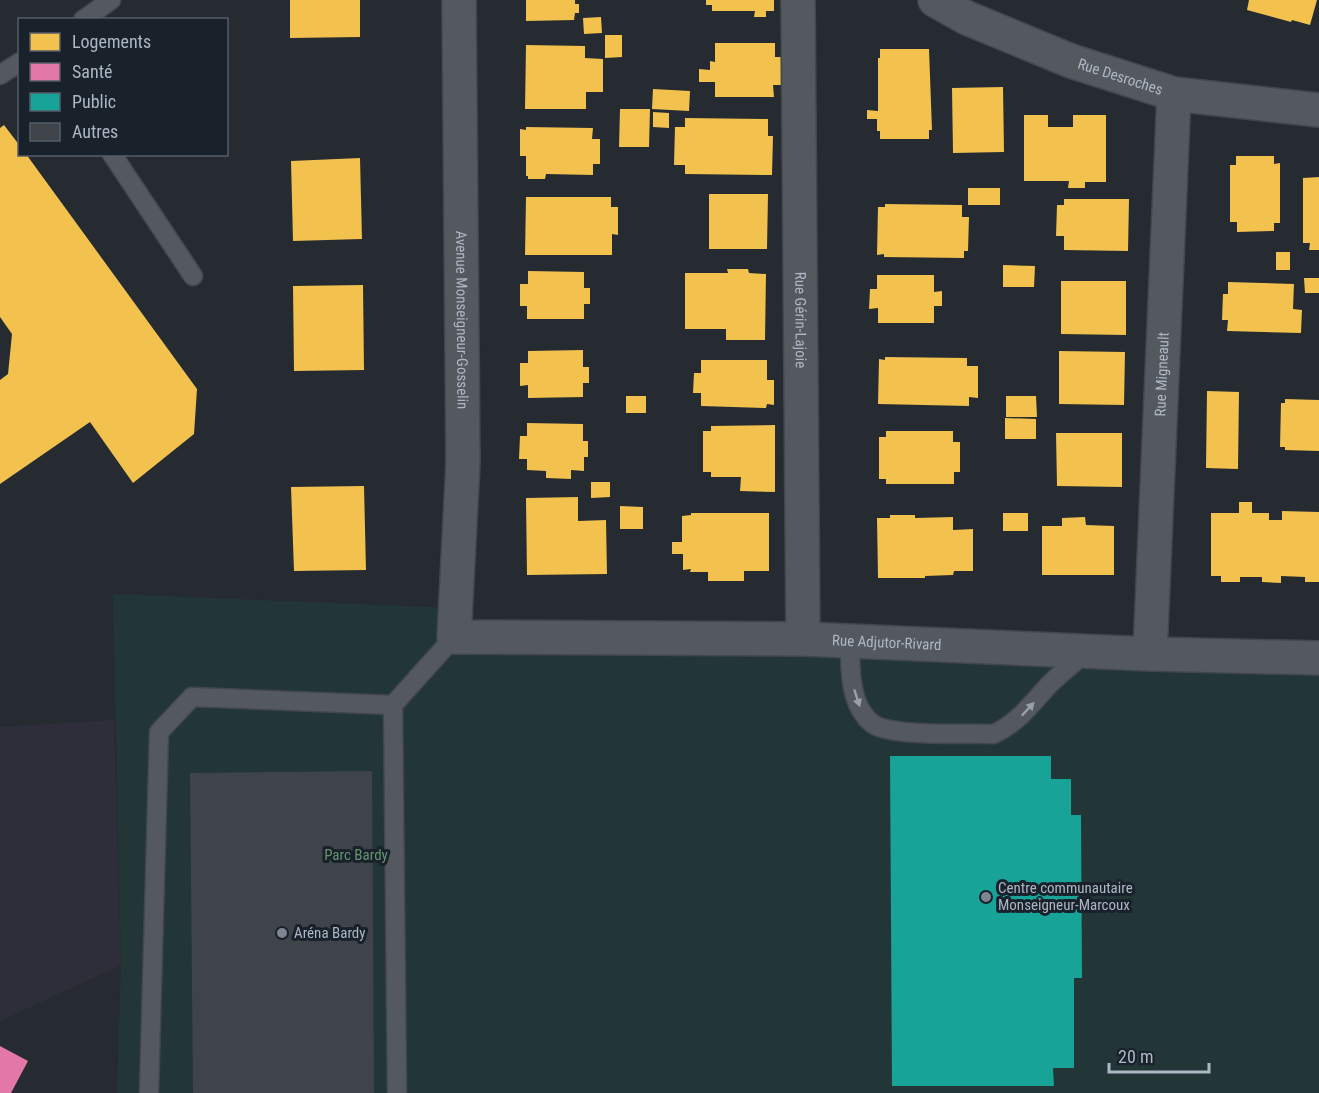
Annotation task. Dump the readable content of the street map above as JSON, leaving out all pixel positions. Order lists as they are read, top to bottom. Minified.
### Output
{"streets":{"street":["Rue Desroches","Avenue Monseigneur-Gosselin","Rue Gérin-Lajoie","Rue Migneault","Rue Adjutor-Rivard"]},"crossings":[["Rue Desroches","Rue Migneault"],["Avenue Monseigneur-Gosselin","Rue Adjutor-Rivard"],["Rue Gérin-Lajoie","Rue Adjutor-Rivard"],["Rue Migneault","Rue Adjutor-Rivard"]],"parks":["Parc Bardy"],"places":["Centre communautaire Monseigneur-Marcoux","Aréna Bardy"],"legend":["Logements","Santé","Public","Autres"],"scale_bar":"20 m"}
